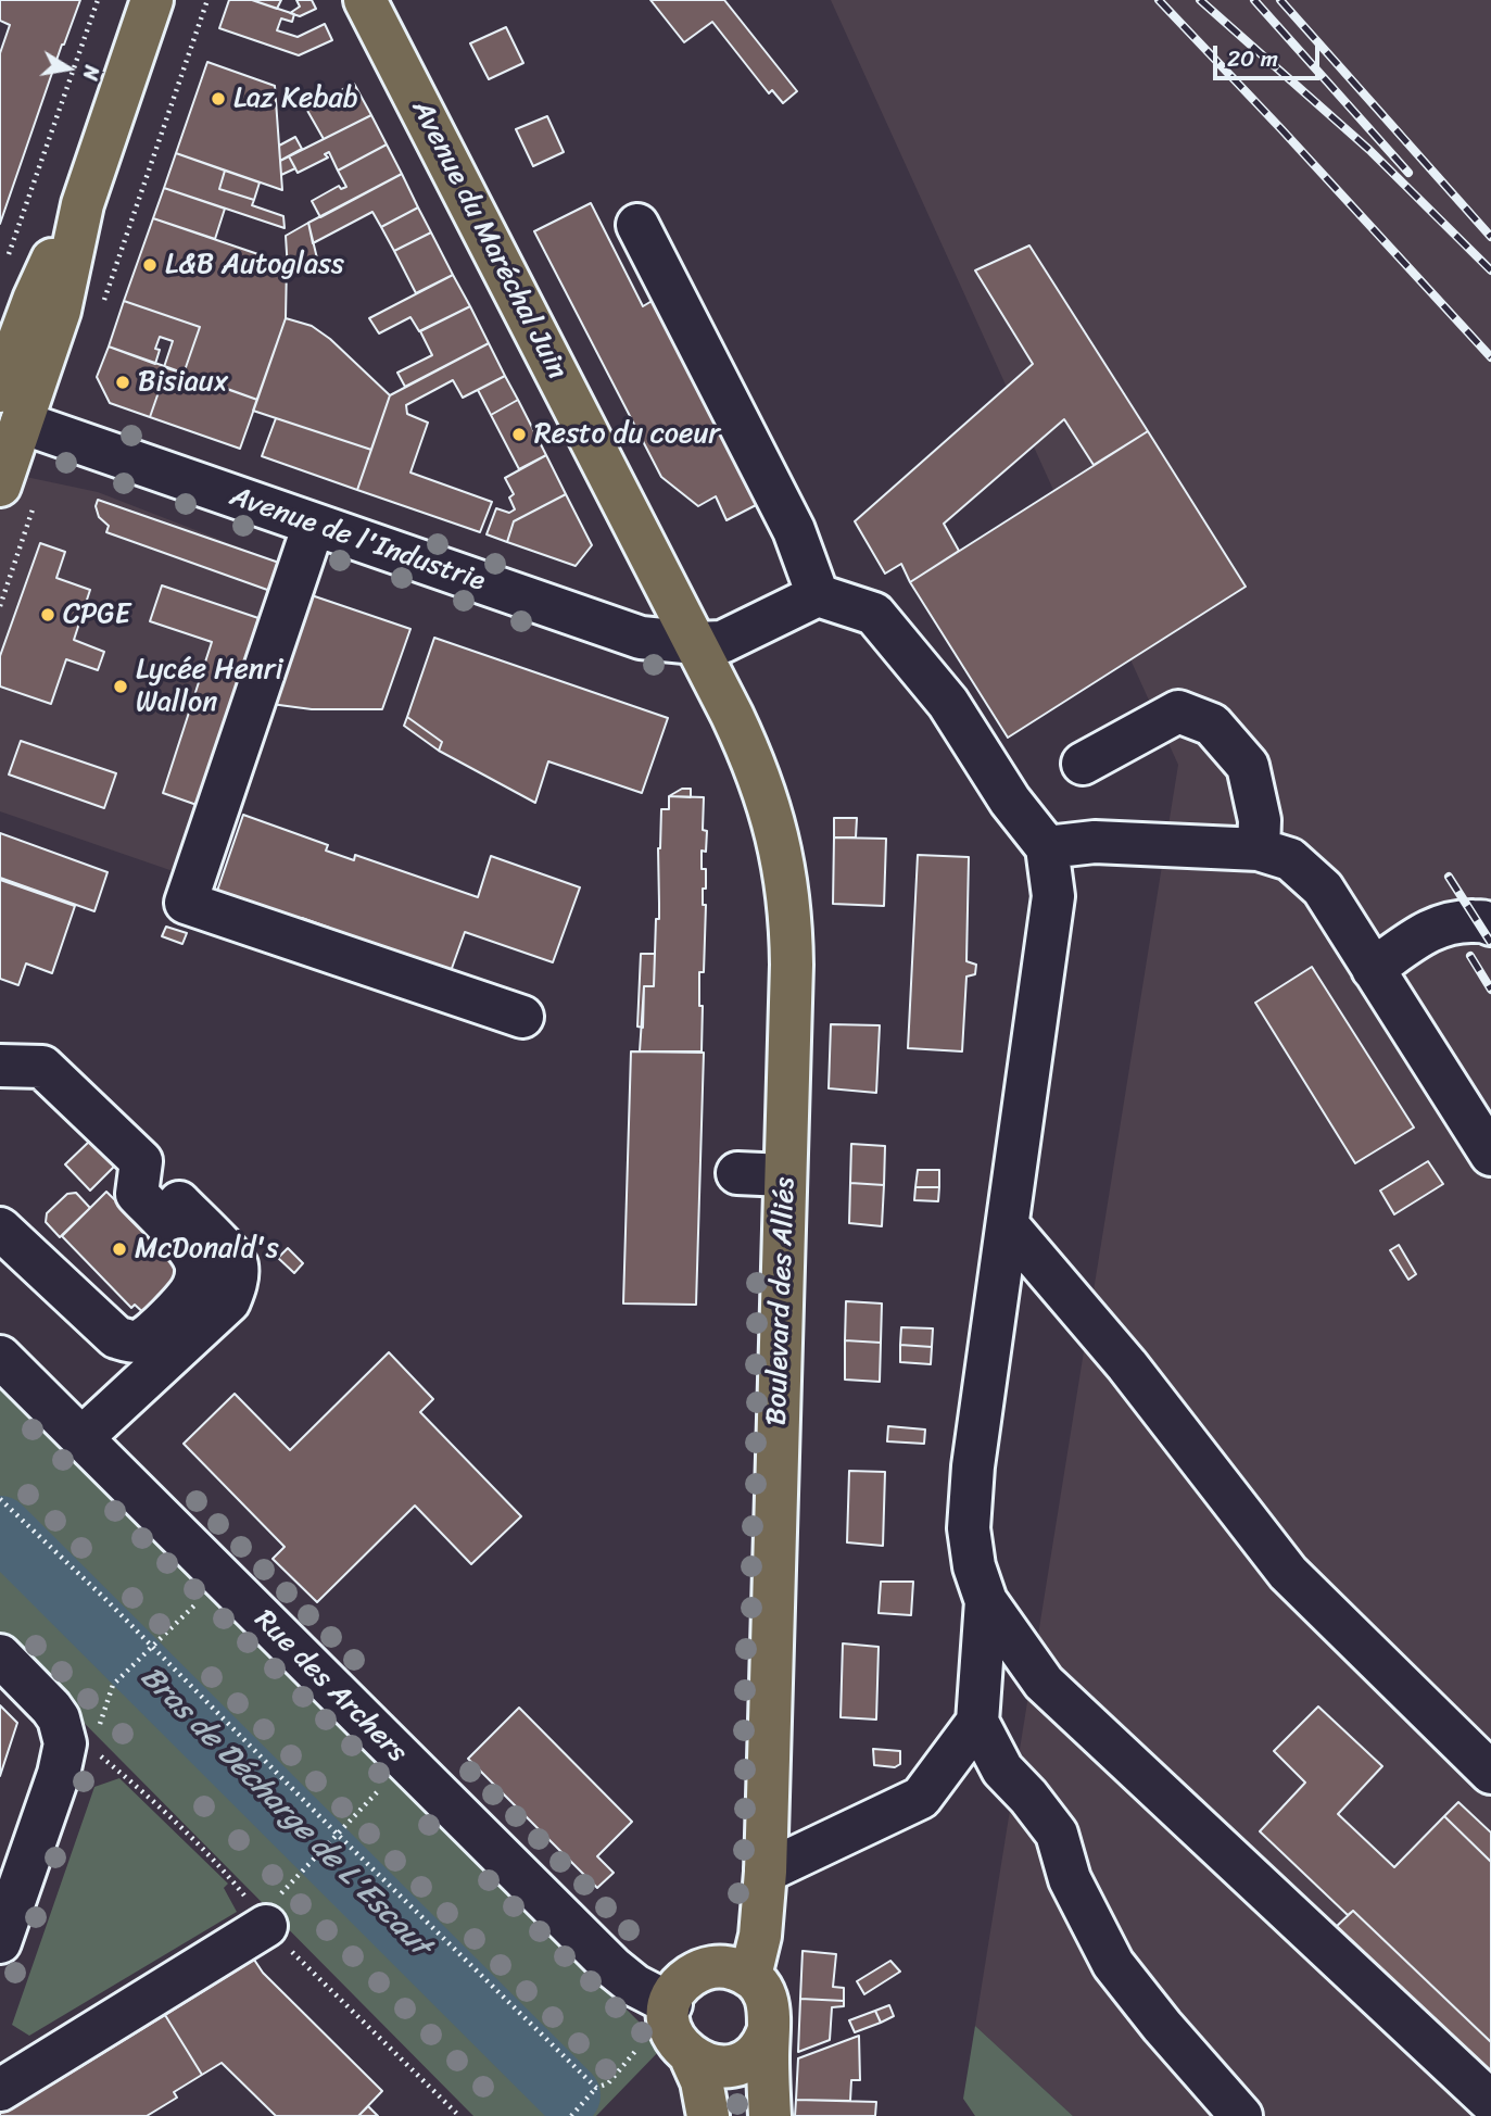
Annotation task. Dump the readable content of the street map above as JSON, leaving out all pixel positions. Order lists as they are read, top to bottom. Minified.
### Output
{"streets":{"main road":["Avenue du Maréchal Juin","Boulevard des Alliés"],"street":["Avenue de l'Industrie","Rue des Archers"]},"crossings":[["Avenue du Maréchal Juin","Avenue de l'Industrie"],["Avenue du Maréchal Juin","Boulevard des Alliés"],["Avenue de l'Industrie","Boulevard des Alliés"],["Boulevard des Alliés","Rue des Archers"]],"water":["Bras de Décharge de L'Escaut"],"places":["Laz Kebab","L&B Autoglass","Bisiaux","Resto du coeur","CPGE","Lycée Henri Wallon","McDonald's"],"scale_bar":"20 m","north":"right"}
